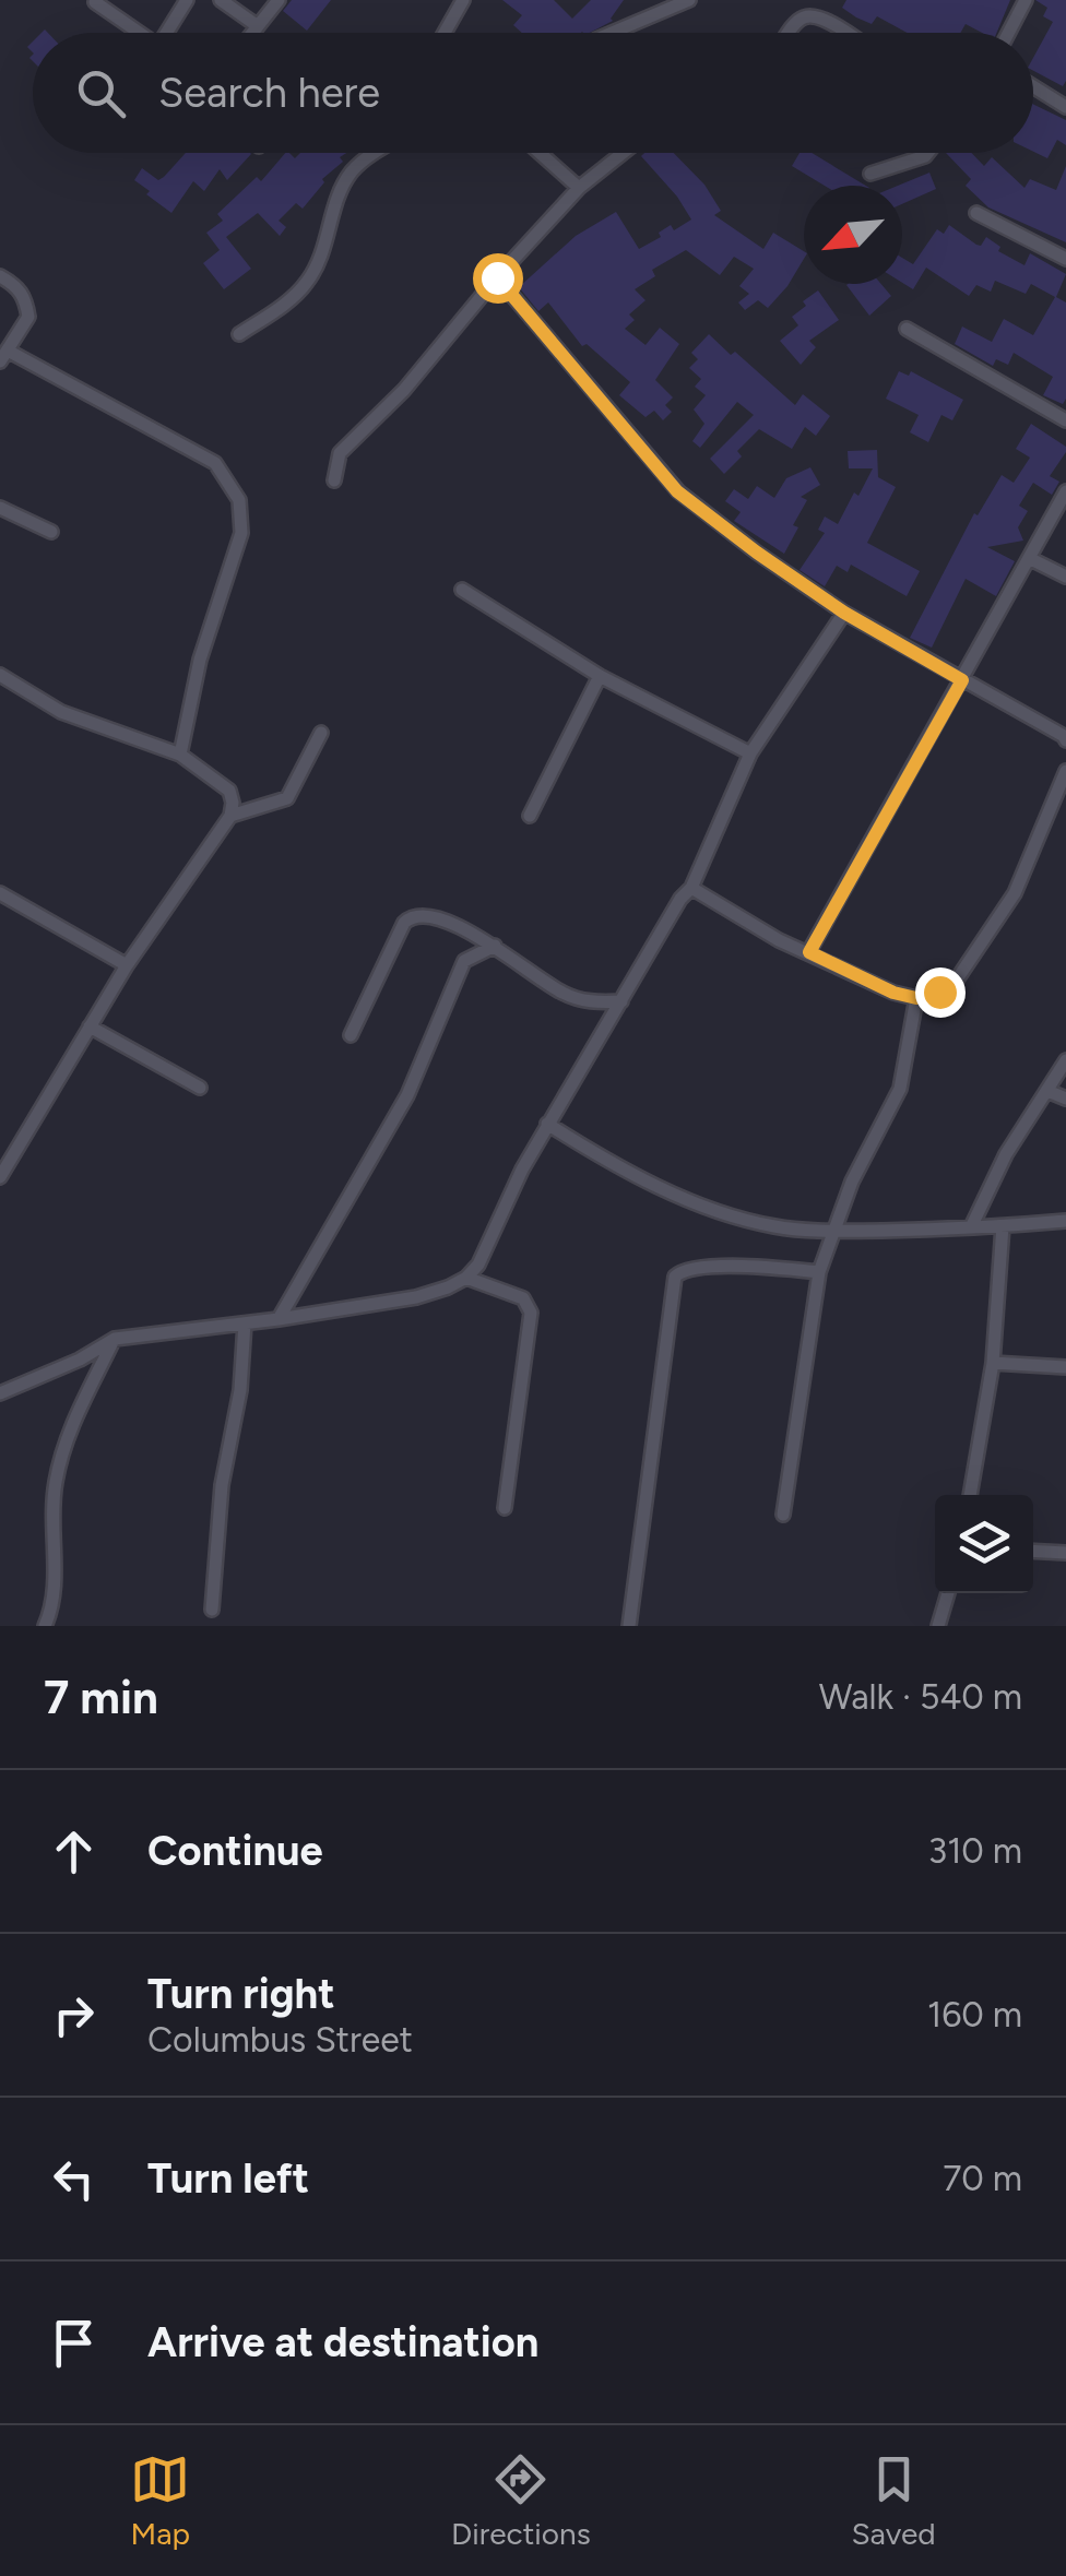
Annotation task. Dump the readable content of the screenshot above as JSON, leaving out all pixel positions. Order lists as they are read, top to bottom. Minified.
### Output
{"north":"bottom left","page":{"search":"Search here","heading":["7 min","Walk · 540 m"],"list":[["Continue","310 m"],["Turn right","Columbus Street","160 m"],["Turn left","70 m"],"Arrive at destination"],"nav":["Map","Directions","Saved"]}}
